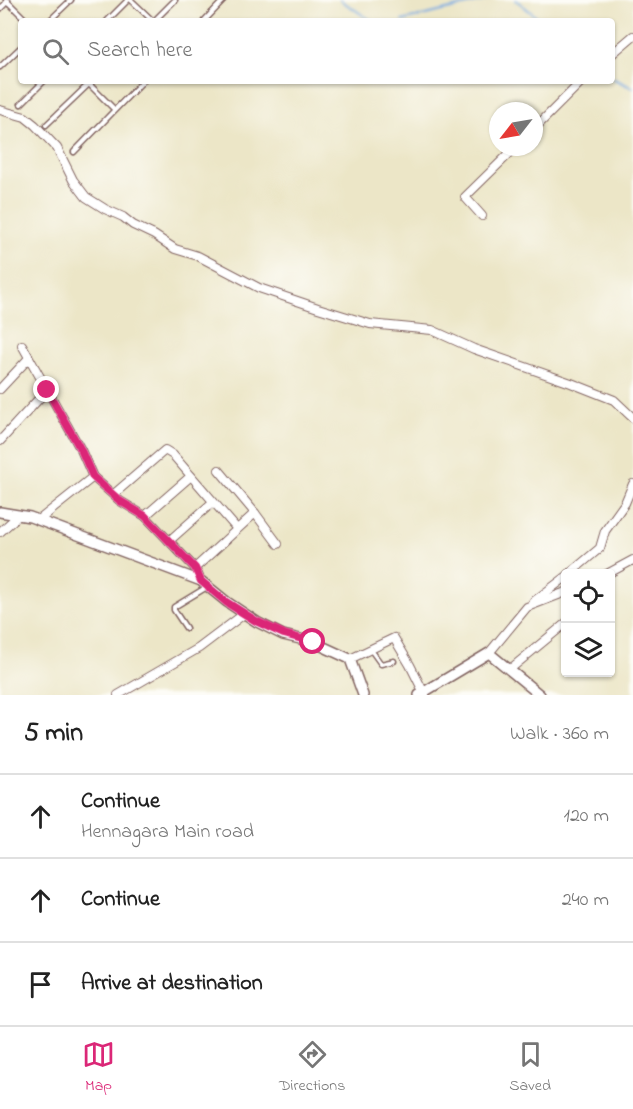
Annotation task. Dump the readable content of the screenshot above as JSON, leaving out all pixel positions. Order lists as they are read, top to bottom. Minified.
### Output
{"north":"bottom left","page":{"search":"Search here","heading":["5 min","Walk · 360 m"],"list":[["Continue","Hennagara Main road","120 m"],["Continue","240 m"],"Arrive at destination"],"nav":["Map","Directions","Saved"]}}
